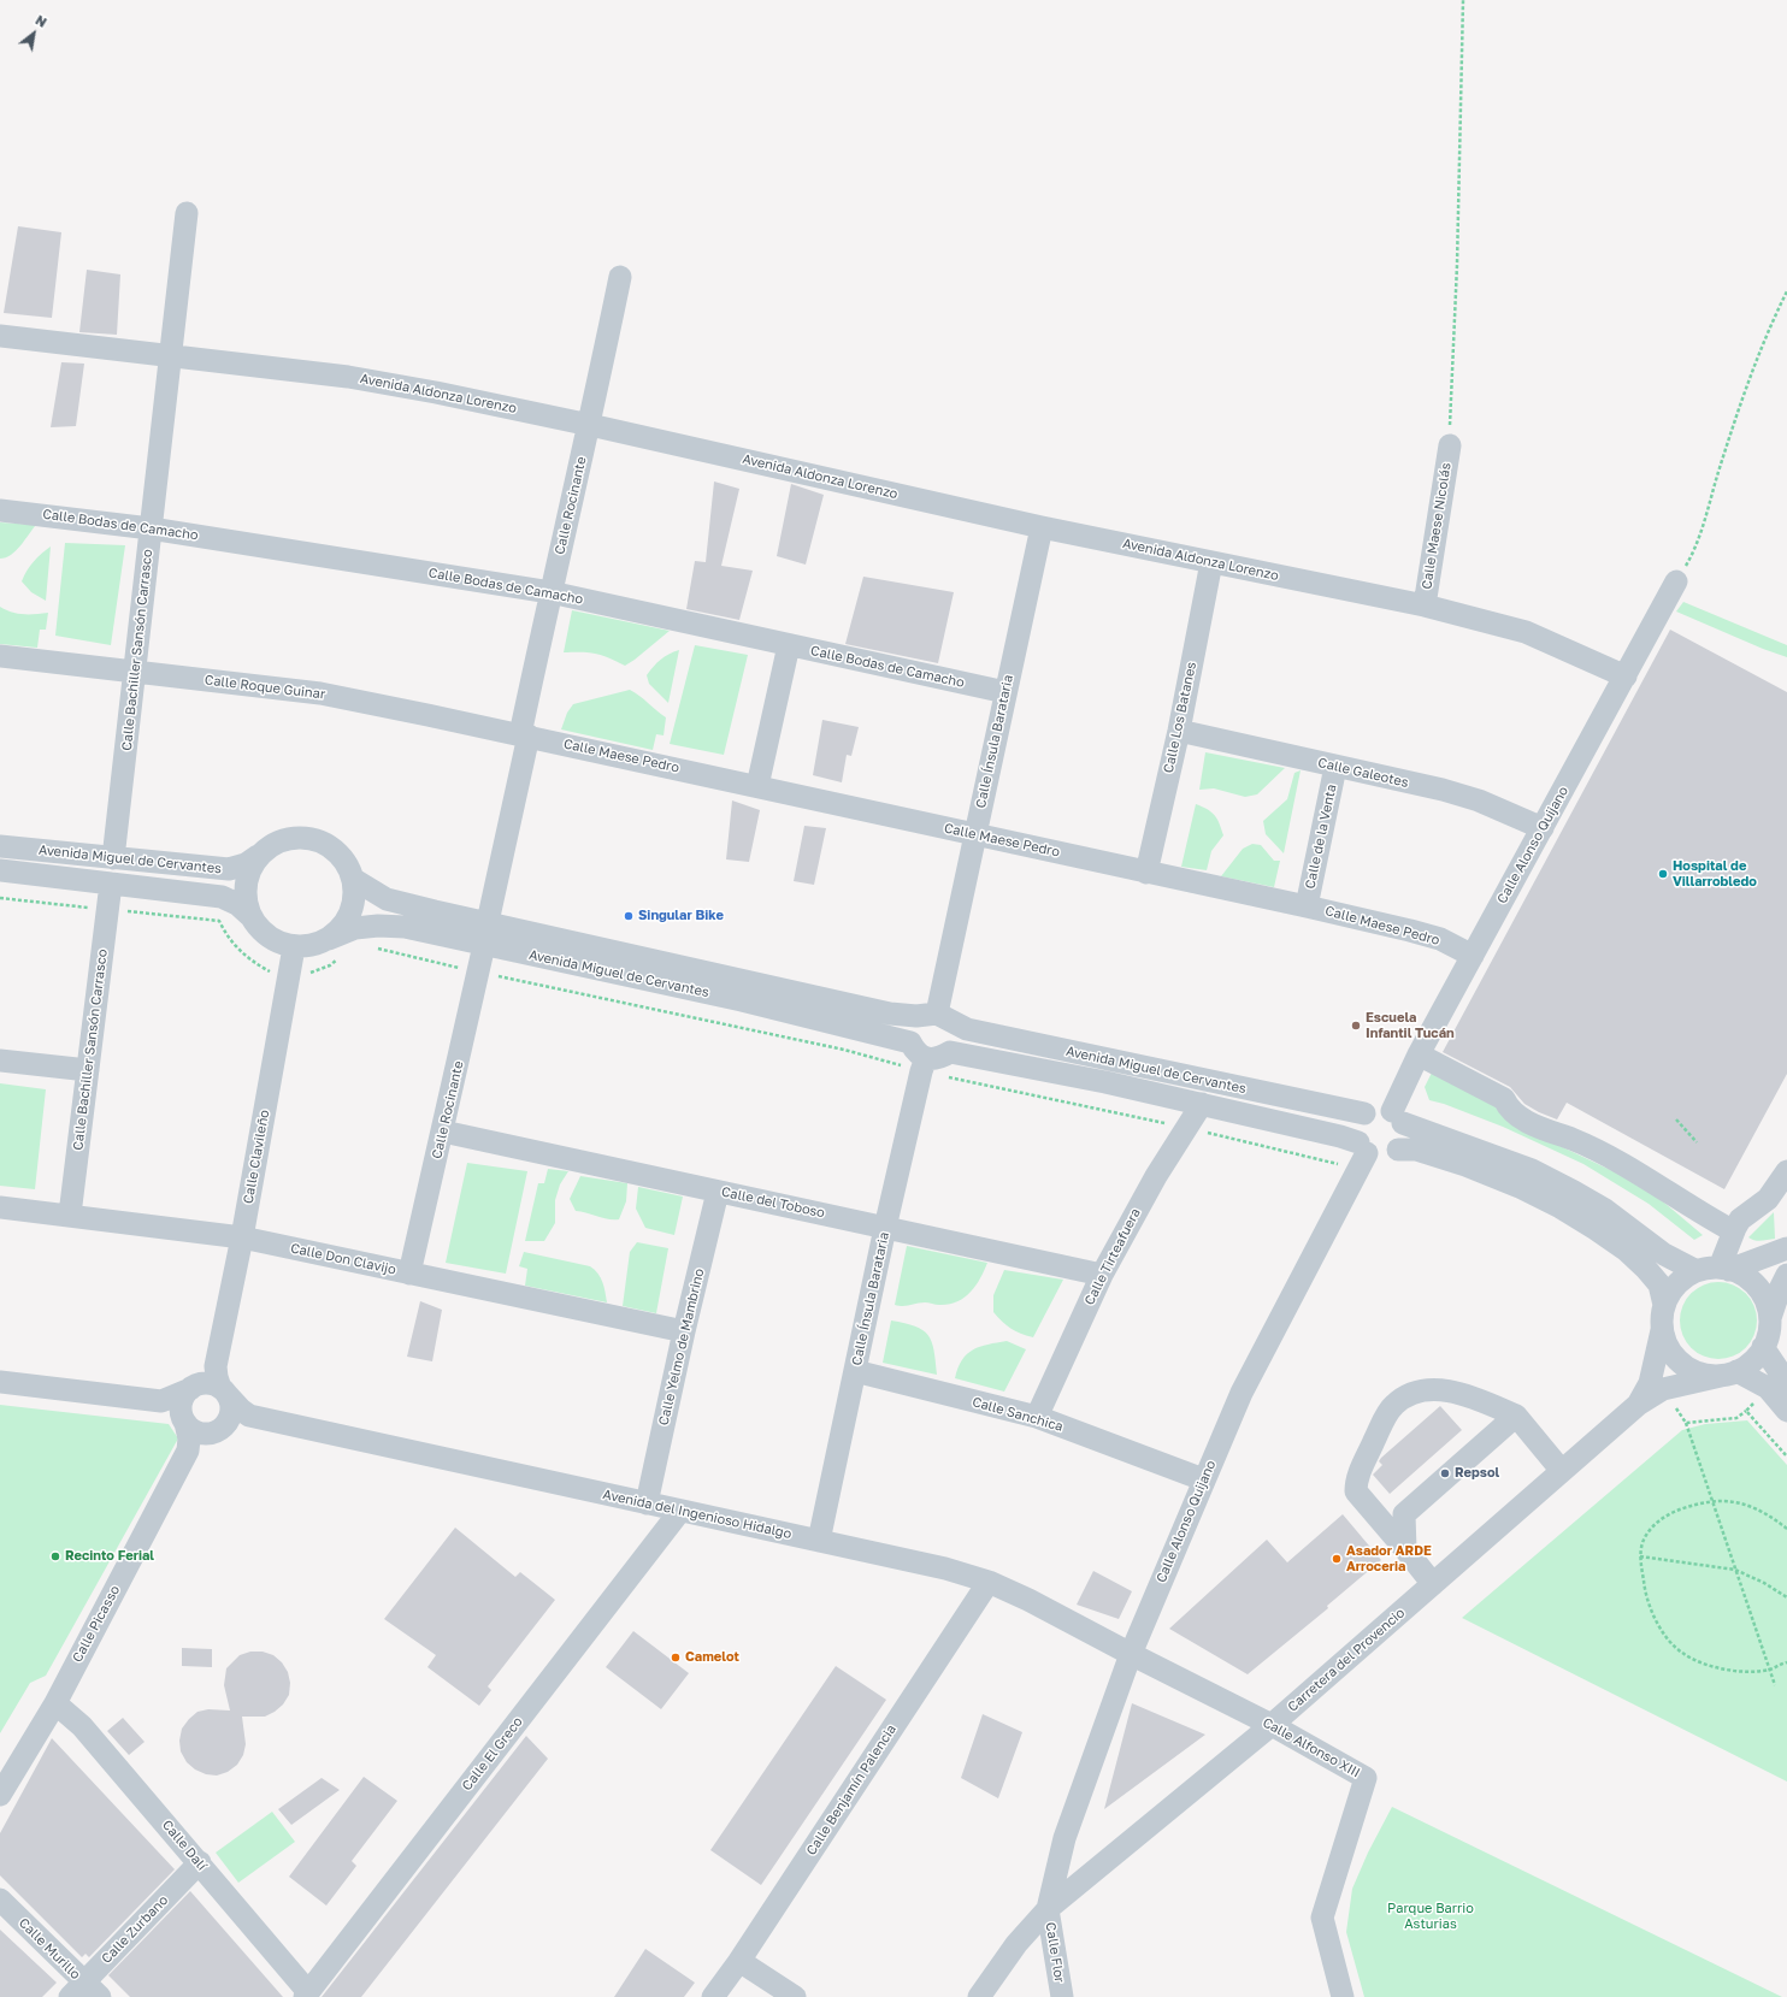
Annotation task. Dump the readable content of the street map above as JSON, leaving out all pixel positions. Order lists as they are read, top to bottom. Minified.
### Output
{"streets":{"street":["Avenida Aldonza Lorenzo","Calle Rocinante","Calle Bodas de Camacho","Calle Maese Nicolás","Calle Bachiller Sansón Carrasco","Calle Roque Guinar","Calle Los Batanes","Calle Ínsula Barataria","Calle Maese Pedro","Calle Galeotes","Calle de la Venta","Calle Alonso Quijano","Avenida Miguel de Cervantes","Calle Clavileño","Calle del Toboso","Calle Tirteafuera","Calle Don Clavijo","Calle Yelmo de Mambrino","Calle Sanchica","Avenida del Ingenioso Hidalgo","Calle Picasso","Carretera del Provencio","Calle Alfonso XIII","Calle El Greco","Calle Benjamín Palencia","Calle Dalí","Calle Zurbano","Calle Murillo","Calle Flor"]},"crossings":[["Avenida Aldonza Lorenzo","Calle Rocinante"],["Avenida Aldonza Lorenzo","Calle Maese Nicolás"],["Avenida Aldonza Lorenzo","Calle Bachiller Sansón Carrasco"],["Avenida Aldonza Lorenzo","Calle Los Batanes"],["Avenida Aldonza Lorenzo","Calle Ínsula Barataria"],["Avenida Aldonza Lorenzo","Calle Alonso Quijano"],["Calle Rocinante","Calle Bodas de Camacho"],["Calle Rocinante","Calle Roque Guinar"],["Calle Rocinante","Calle Maese Pedro"],["Calle Rocinante","Avenida Miguel de Cervantes"],["Calle Rocinante","Calle del Toboso"],["Calle Rocinante","Calle Don Clavijo"],["Calle Bodas de Camacho","Calle Bachiller Sansón Carrasco"],["Calle Bodas de Camacho","Calle Ínsula Barataria"],["Calle Bachiller Sansón Carrasco","Calle Roque Guinar"],["Calle Bachiller Sansón Carrasco","Avenida Miguel de Cervantes"],["Calle Bachiller Sansón Carrasco","Calle Don Clavijo"],["Calle Roque Guinar","Calle Maese Pedro"],["Calle Los Batanes","Calle Maese Pedro"],["Calle Los Batanes","Calle Galeotes"],["Calle Ínsula Barataria","Calle Maese Pedro"],["Calle Ínsula Barataria","Avenida Miguel de Cervantes"],["Calle Ínsula Barataria","Calle del Toboso"],["Calle Ínsula Barataria","Calle Sanchica"],["Calle Ínsula Barataria","Avenida del Ingenioso Hidalgo"],["Calle Maese Pedro","Calle de la Venta"],["Calle Maese Pedro","Calle Alonso Quijano"],["Calle Galeotes","Calle de la Venta"],["Calle Galeotes","Calle Alonso Quijano"],["Calle Alonso Quijano","Avenida Miguel de Cervantes"],["Calle Alonso Quijano","Calle Sanchica"],["Calle Alonso Quijano","Avenida del Ingenioso Hidalgo"],["Calle Alonso Quijano","Carretera del Provencio"],["Calle Alonso Quijano","Calle Alfonso XIII"],["Calle Alonso Quijano","Calle Flor"],["Avenida Miguel de Cervantes","Calle Clavileño"],["Avenida Miguel de Cervantes","Calle Tirteafuera"],["Calle Clavileño","Calle Don Clavijo"],["Calle Clavileño","Avenida del Ingenioso Hidalgo"],["Calle Clavileño","Calle Picasso"],["Calle del Toboso","Calle Tirteafuera"],["Calle del Toboso","Calle Yelmo de Mambrino"],["Calle Tirteafuera","Calle Sanchica"],["Calle Don Clavijo","Calle Yelmo de Mambrino"],["Calle Yelmo de Mambrino","Avenida del Ingenioso Hidalgo"],["Avenida del Ingenioso Hidalgo","Calle Picasso"],["Avenida del Ingenioso Hidalgo","Calle Alfonso XIII"],["Avenida del Ingenioso Hidalgo","Calle El Greco"],["Avenida del Ingenioso Hidalgo","Calle Benjamín Palencia"],["Calle Picasso","Calle Dalí"],["Carretera del Provencio","Calle Alfonso XIII"],["Carretera del Provencio","Calle Flor"],["Calle El Greco","Calle Dalí"],["Calle Dalí","Calle Zurbano"],["Calle Zurbano","Calle Murillo"]],"parks":["Parque Barrio Asturias"],"places":["Hospital de Villarrobledo","Singular Bike","Escuela Infantil Tucán","Repsol","Recinto Ferial","Asador ARDE Arroceria","Camelot"],"north":"top right"}
